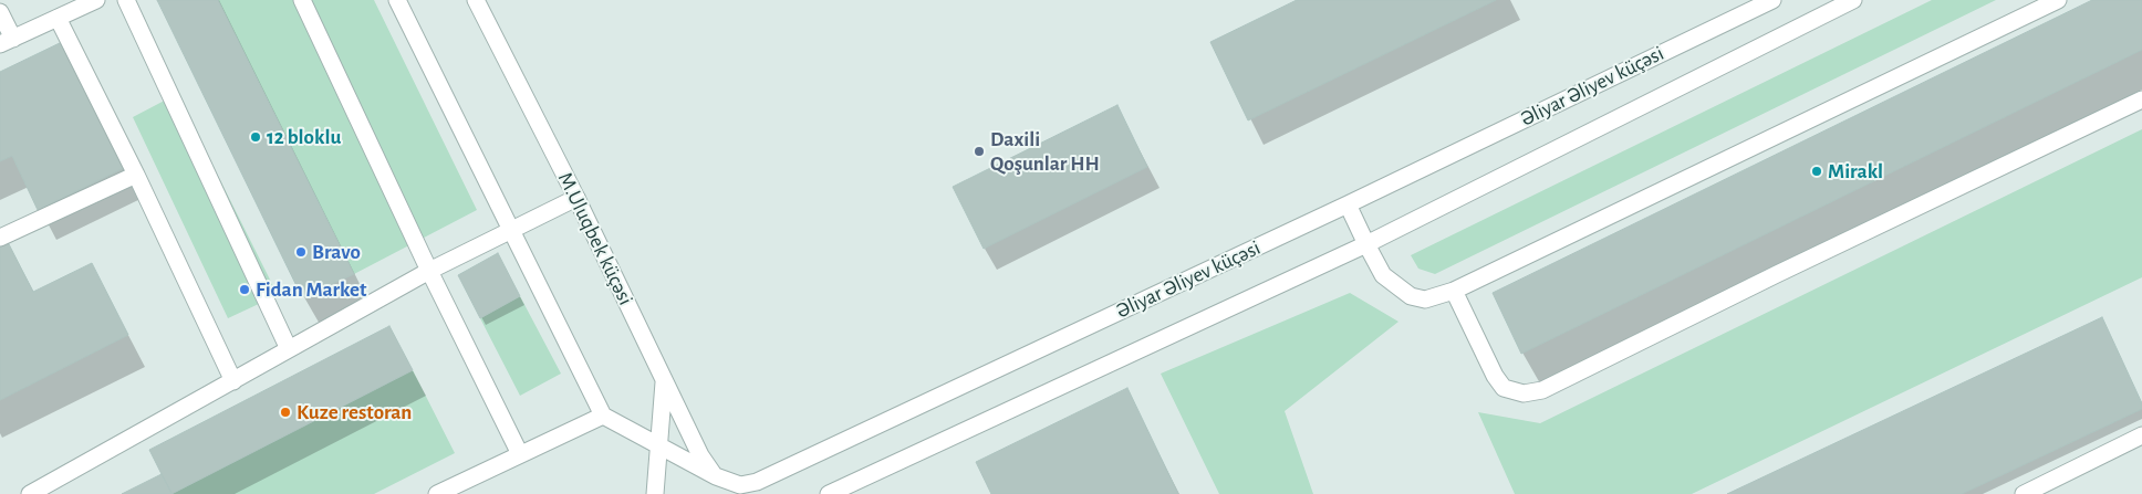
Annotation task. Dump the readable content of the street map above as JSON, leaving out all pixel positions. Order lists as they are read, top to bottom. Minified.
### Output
{"streets":{"street":["Əliyar Əliyev küçəsi","M.Uluqbek küçəsi"]},"crossings":[["Əliyar Əliyev küçəsi","M.Uluqbek küçəsi"]],"places":["12 bloklu","Daxili Qoşunlar HH","Mirakl","Bravo","Fidan Market","Kuze restoran"]}
